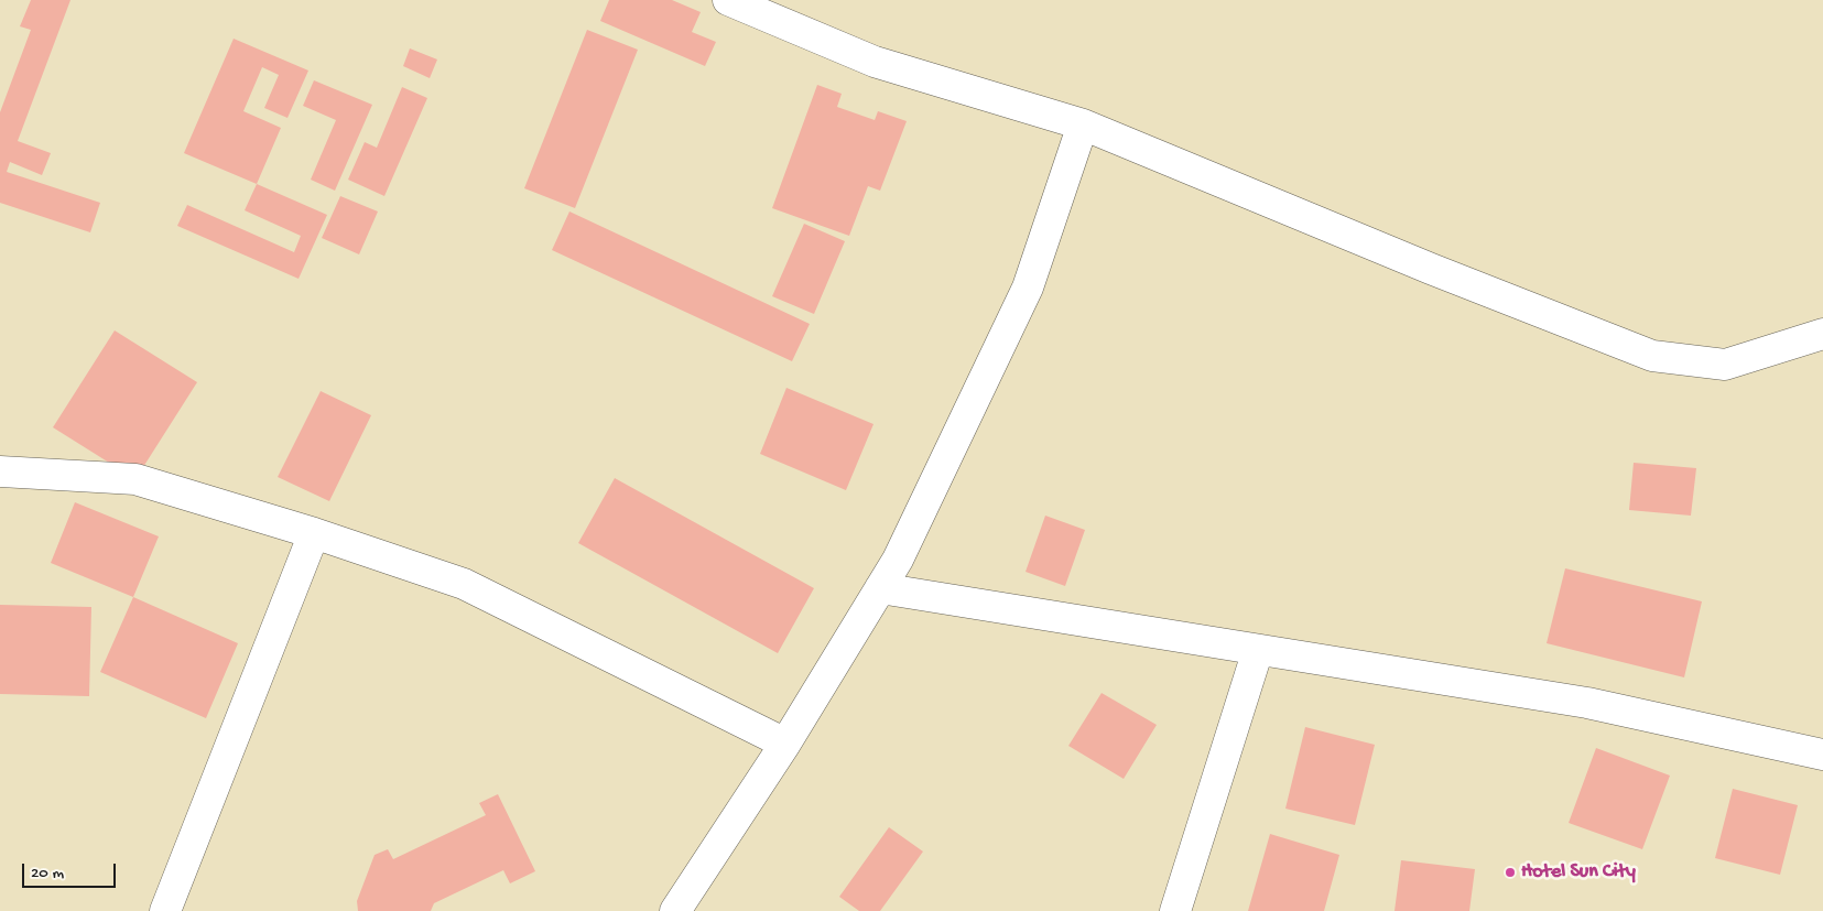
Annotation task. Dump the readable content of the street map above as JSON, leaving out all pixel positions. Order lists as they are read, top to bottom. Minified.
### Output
{"places":["Hotel Sun City"],"scale_bar":"20 m"}
